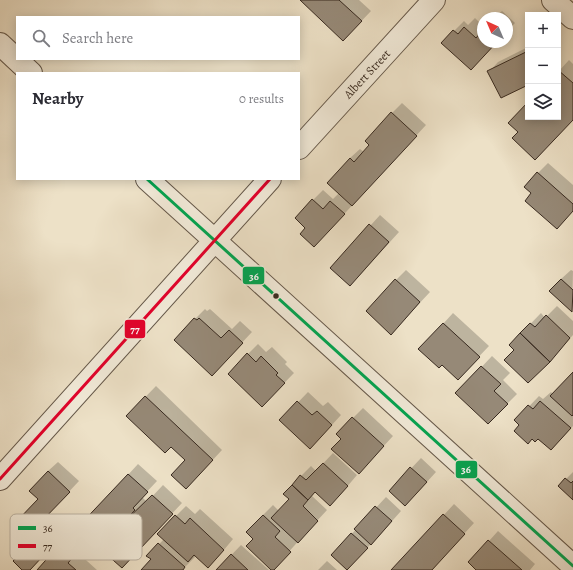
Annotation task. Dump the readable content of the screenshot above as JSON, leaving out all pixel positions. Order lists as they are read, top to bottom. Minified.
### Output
{"streets":{"street":["Albert Street"]},"lines":["transit line 36","transit line 77"],"legend":["36","77"],"north":"top left","page":{"map_buttons":["+","−"],"search":"Search here","heading":["Nearby","0 results"]}}
